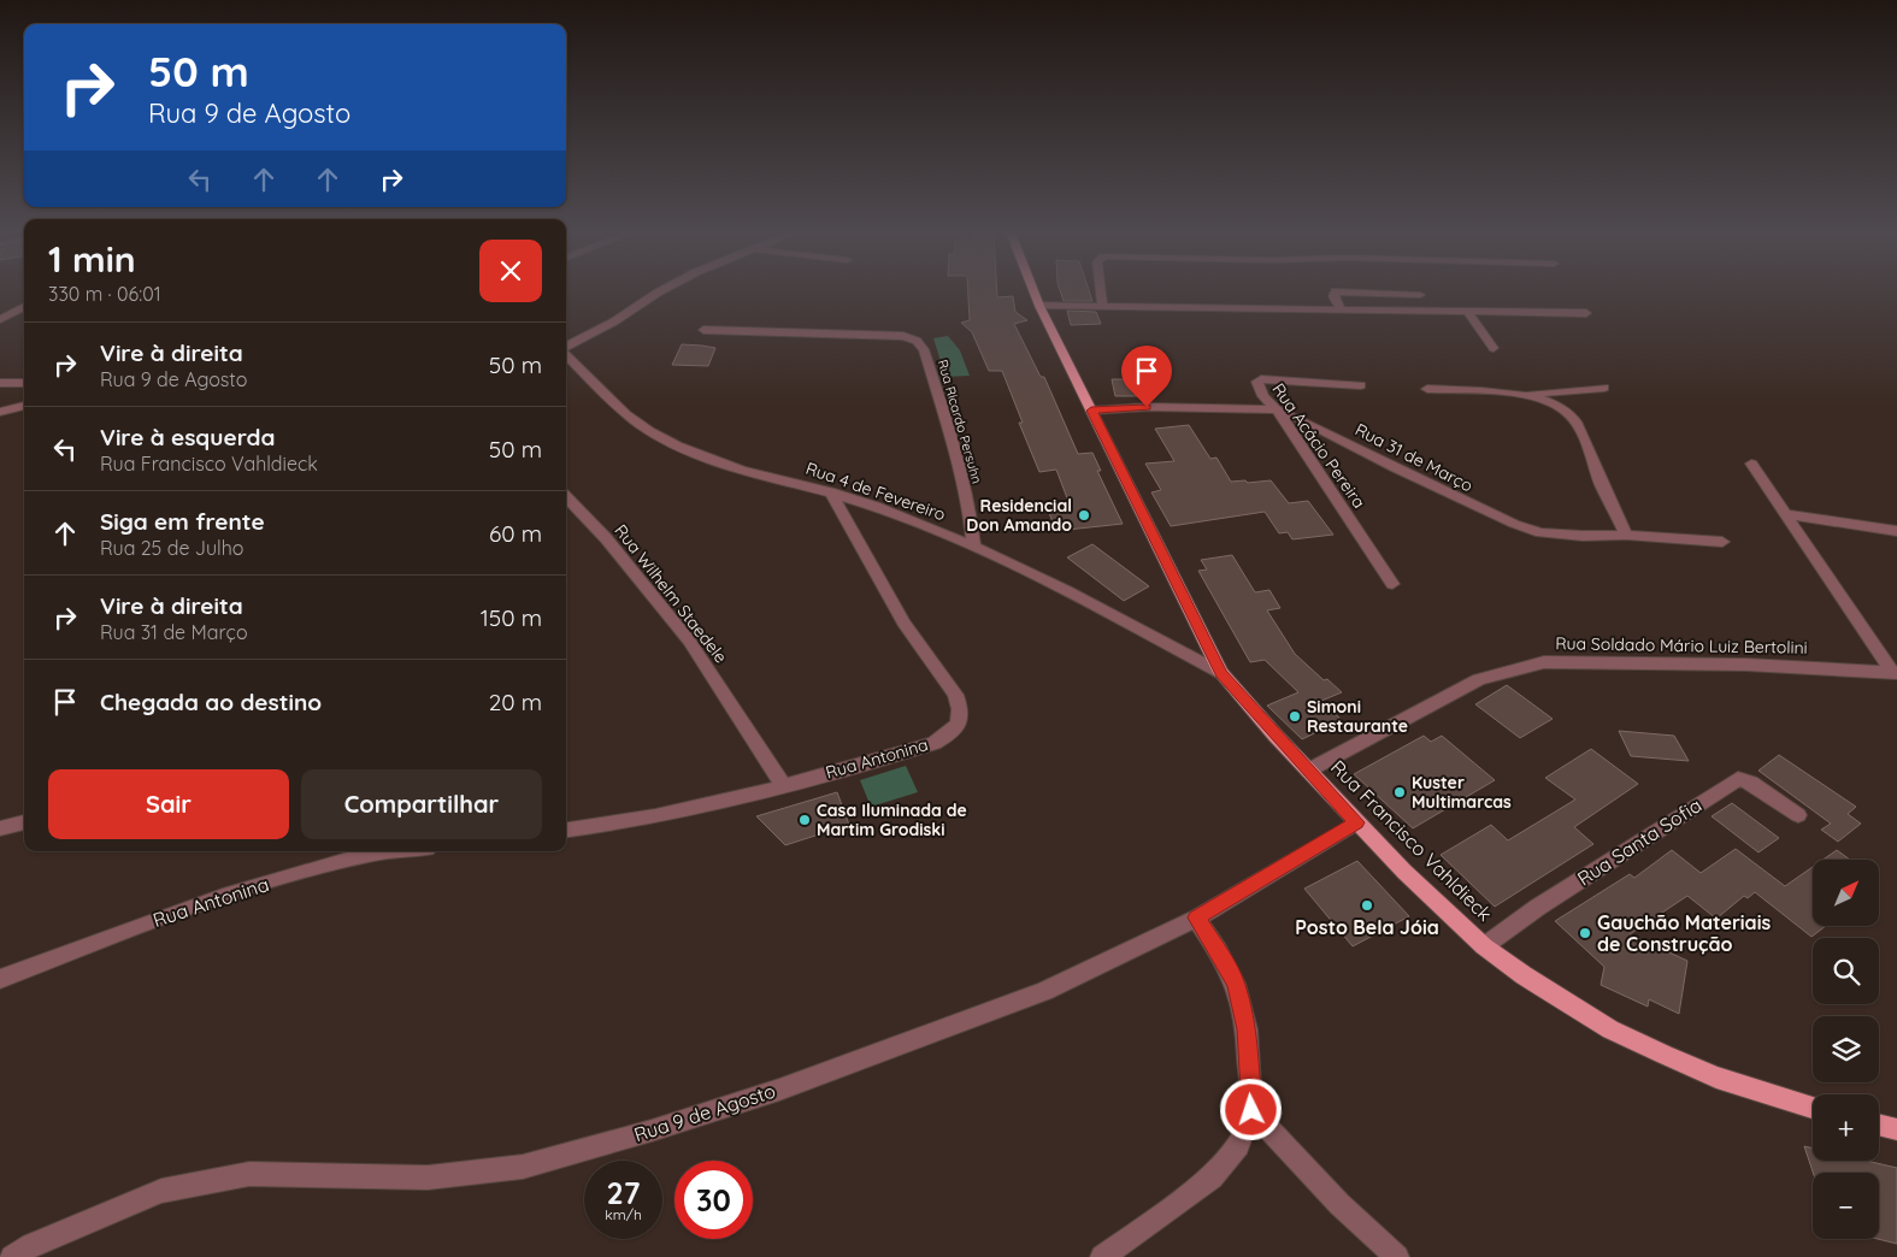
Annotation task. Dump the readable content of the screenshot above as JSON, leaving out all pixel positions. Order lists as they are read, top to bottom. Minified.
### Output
{"streets":{"main road":["Rua Francisco Vahldieck"],"street":["Rua Ricardo Persuhn","Rua Acácio Pereira","Rua 31 de Março","Rua 4 de Fevereiro","Rua Wilhelm Staedele","Rua Soldado Mário Luiz Bertolini","Rua Antonina","Rua Santa Sofia","Rua 9 de Agosto"]},"crossings":[["Rua Ricardo Persuhn","Rua 4 de Fevereiro"],["Rua Acácio Pereira","Rua 31 de Março"],["Rua 31 de Março","Rua Francisco Vahldieck"],["Rua 4 de Fevereiro","Rua Antonina"],["Rua 4 de Fevereiro","Rua Francisco Vahldieck"],["Rua Wilhelm Staedele","Rua Antonina"],["Rua Soldado Mário Luiz Bertolini","Rua Francisco Vahldieck"],["Rua Francisco Vahldieck","Rua Santa Sofia"],["Rua Francisco Vahldieck","Rua 9 de Agosto"]],"places":["Residencial Don Amando","Simoni Restaurante","Kuster Multimarcas","Casa Iluminada de Martim Grodiski","Posto Bela Jóia","Gauchão Materiais de Construção"],"north":"top right","page":{"turn":["50 m","Rua 9 de Agosto"],"heading":["1 min","330 m · 06:01"],"list":[{"name":"Vire à direita","note":"Rua 9 de Agosto","value":"50 m"},{"name":"Vire à esquerda","note":"Rua Francisco Vahldieck","value":"50 m"},{"name":"Siga em frente","note":"Rua 25 de Julho","value":"60 m"},{"name":"Vire à direita","note":"Rua 31 de Março","value":"150 m"},{"name":"Chegada ao destino","value":"20 m"}],"buttons":["Sair","Compartilhar"],"map_buttons":["+","−"],"speed":"27 km/h","limit":"30"}}
